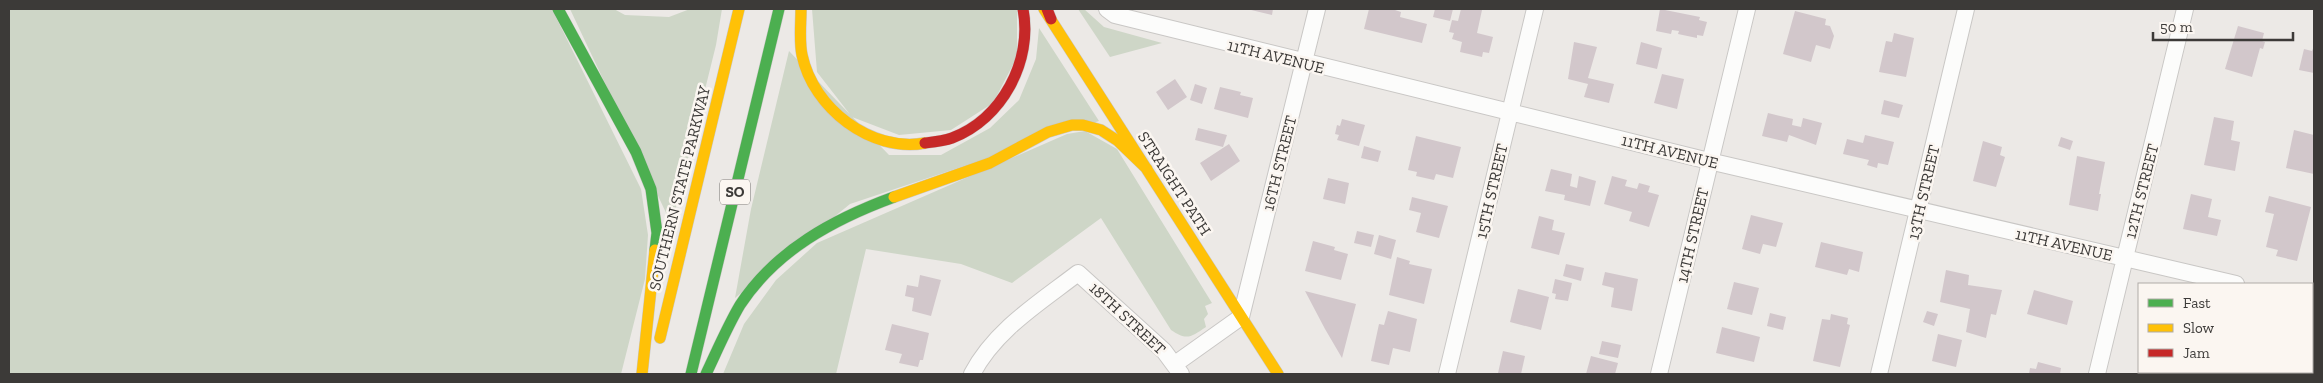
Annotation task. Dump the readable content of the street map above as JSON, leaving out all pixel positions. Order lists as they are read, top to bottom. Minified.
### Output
{"streets":{"main road":["STRAIGHT PATH","SOUTHERN STATE PARKWAY","SO"],"street":["11TH AVENUE","16TH STREET","15TH STREET","12TH STREET","13TH STREET","14TH STREET","18TH STREET"]},"crossings":[["11TH AVENUE","16TH STREET"],["11TH AVENUE","15TH STREET"],["11TH AVENUE","12TH STREET"],["11TH AVENUE","13TH STREET"],["11TH AVENUE","14TH STREET"],["16TH STREET","STRAIGHT PATH"]],"legend":["Fast","Slow","Jam"],"scale_bar":"50 m"}
